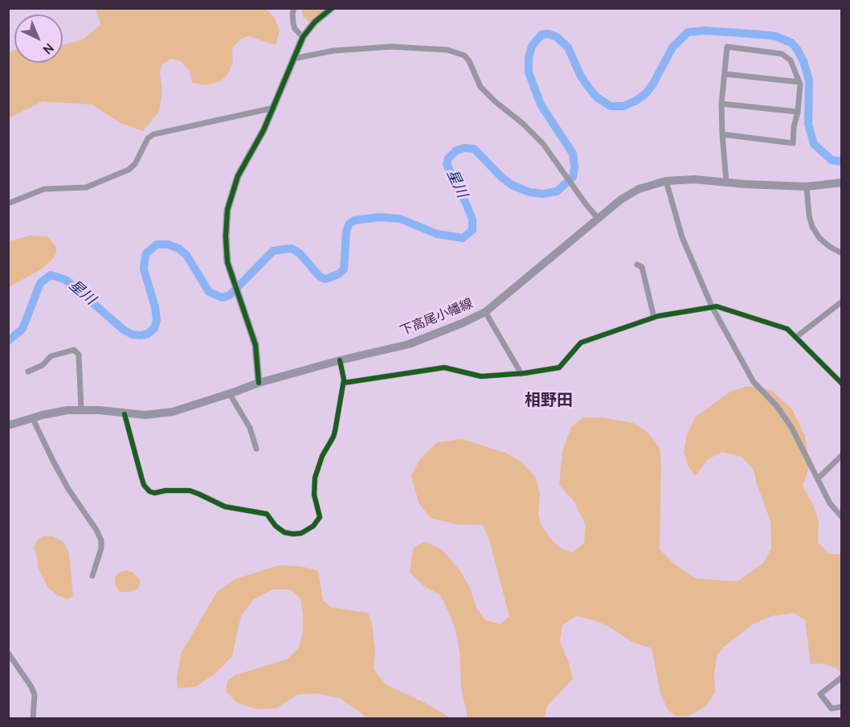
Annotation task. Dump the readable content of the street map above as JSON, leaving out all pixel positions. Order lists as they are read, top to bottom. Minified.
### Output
{"streets":{"main road":["下高尾小幡線"]},"districts":["相野田"],"water":["星川"],"north":"bottom right"}
